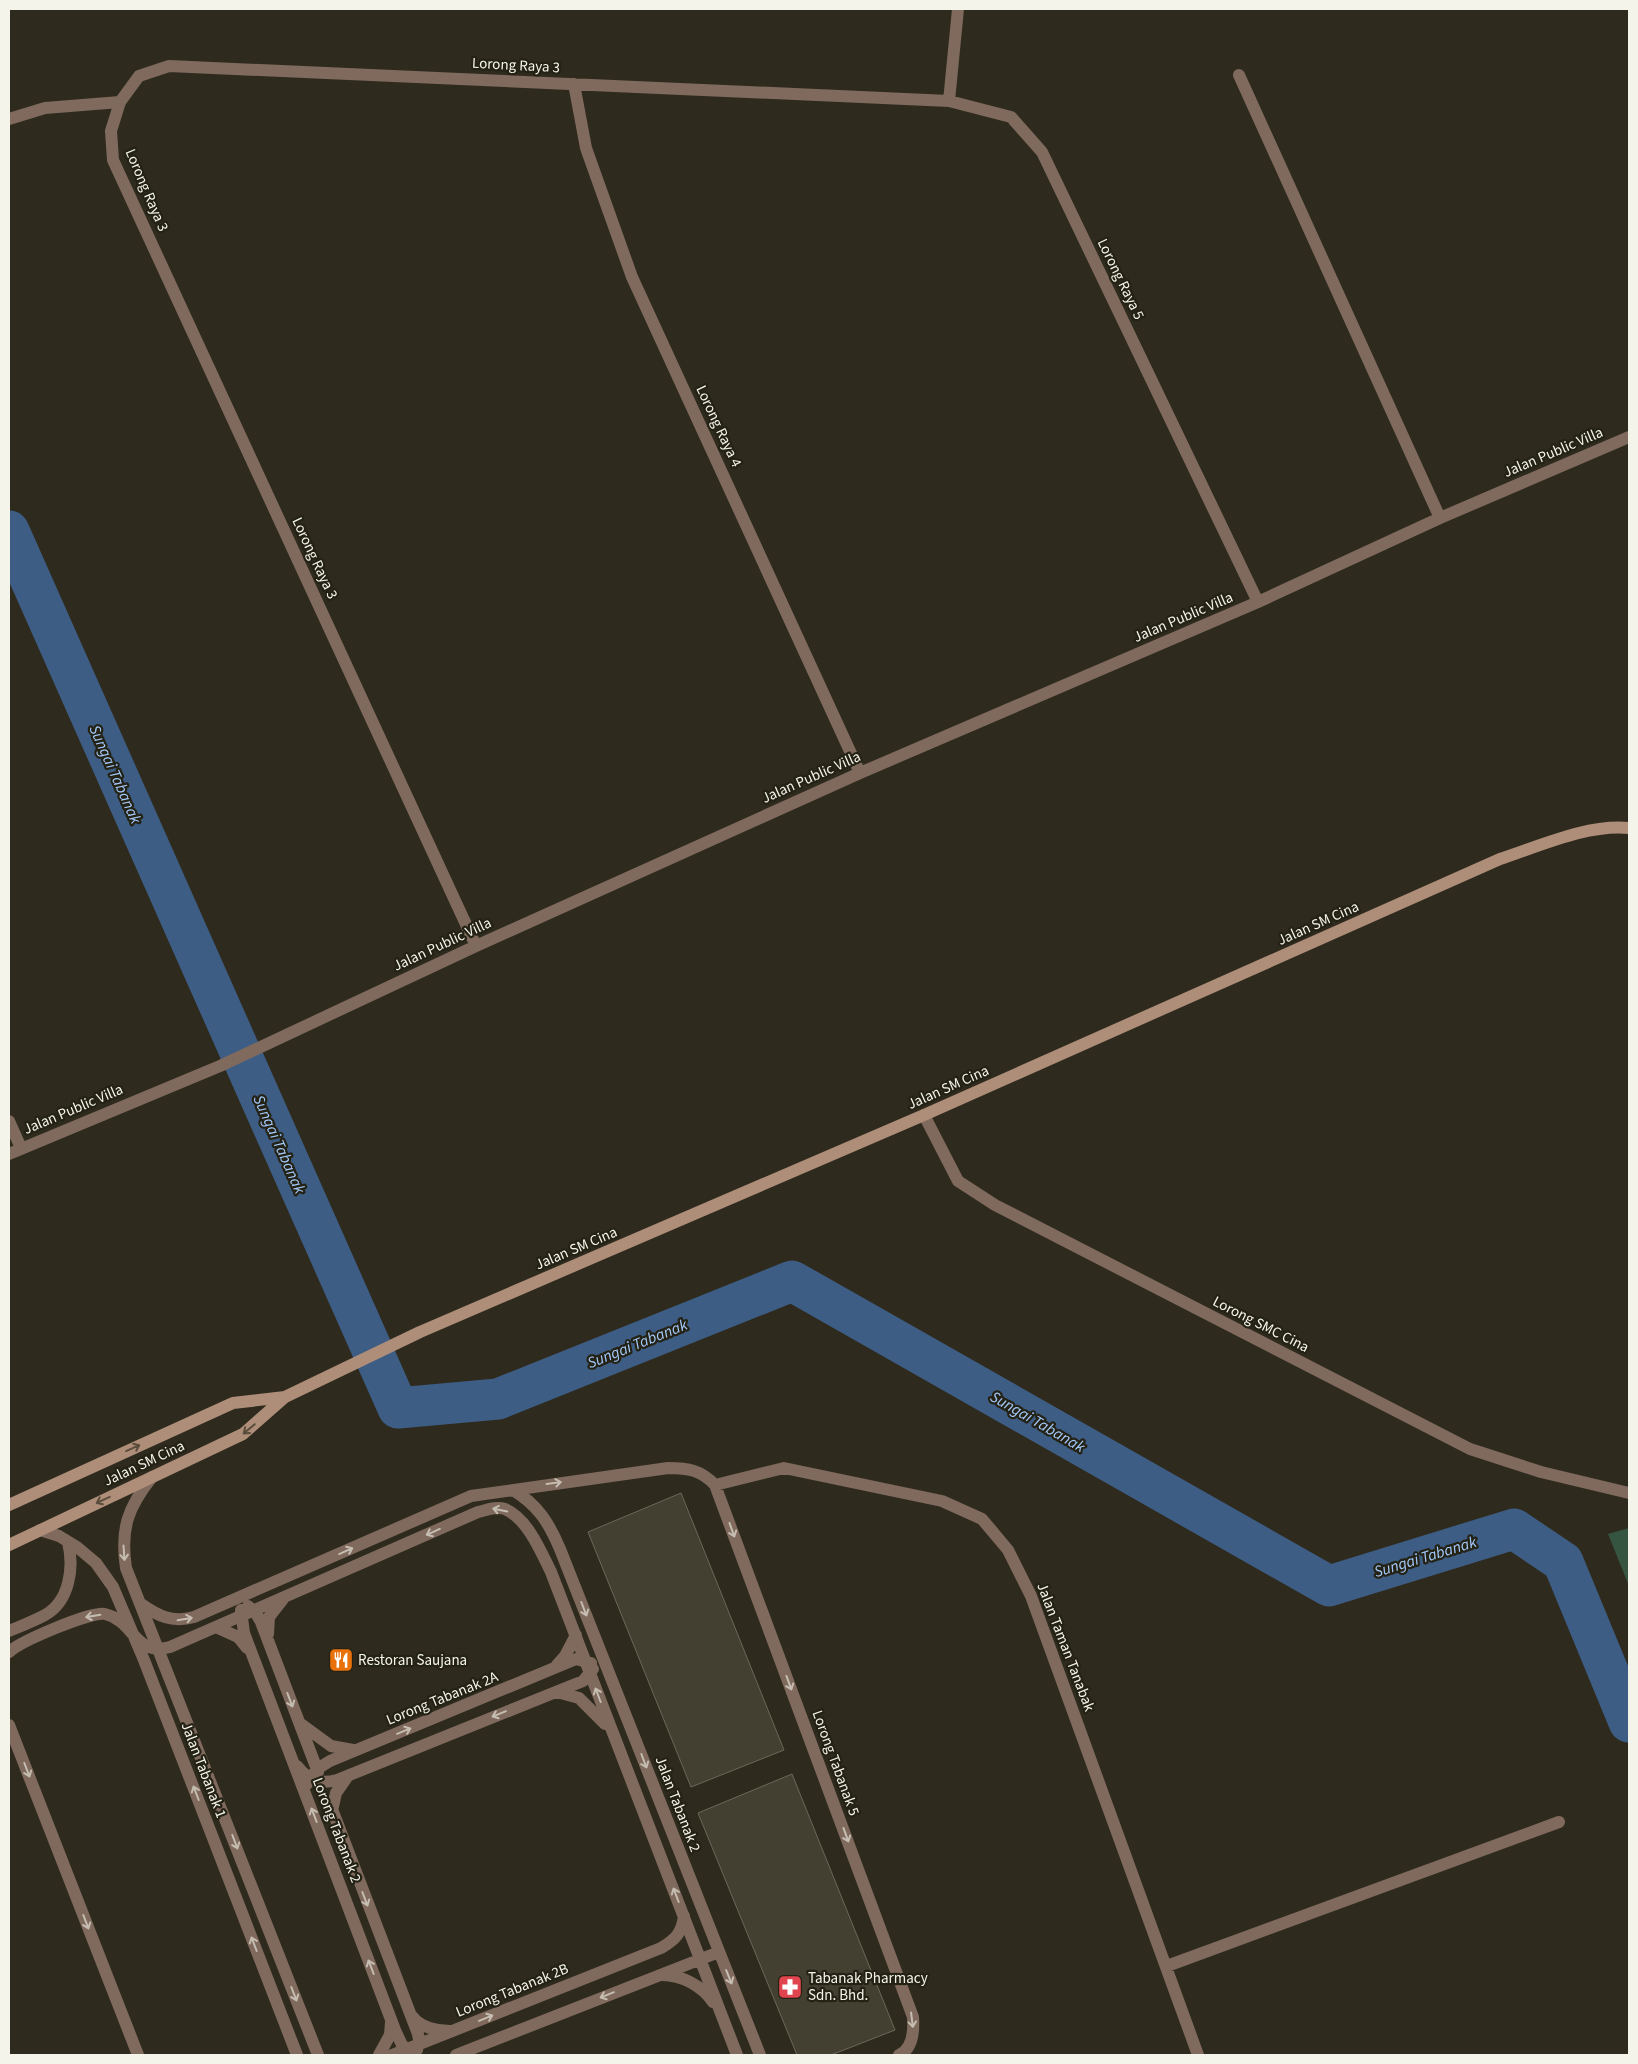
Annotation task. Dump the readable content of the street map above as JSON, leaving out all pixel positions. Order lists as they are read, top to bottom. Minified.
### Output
{"streets":{"street":["Lorong Raya 3","Lorong Raya 5","Lorong Raya 4","Jalan Public Villa","Jalan SM Cina","Lorong SMC Cina","Jalan Taman Tanabak","Lorong Tabanak 2A","Lorong Tabanak 5","Jalan Tabanak 1","Jalan Tabanak 2","Lorong Tabanak 2","Lorong Tabanak 2B"]},"crossings":[["Lorong Raya 3","Lorong Raya 5"],["Lorong Raya 3","Lorong Raya 4"],["Lorong Raya 3","Jalan Public Villa"],["Lorong Raya 5","Jalan Public Villa"],["Lorong Raya 4","Jalan Public Villa"],["Jalan SM Cina","Lorong SMC Cina"],["Jalan SM Cina","Jalan Tabanak 1"],["Jalan Taman Tanabak","Lorong Tabanak 5"],["Lorong Tabanak 2A","Lorong Tabanak 2"],["Lorong Tabanak 2","Lorong Tabanak 2B"]],"one_way":["Lorong Tabanak 5"],"water":["Sungai Tabanak"],"places":{"restaurant":["Restoran Saujana"],"pharmacy":["Tabanak Pharmacy Sdn. Bhd."]}}
